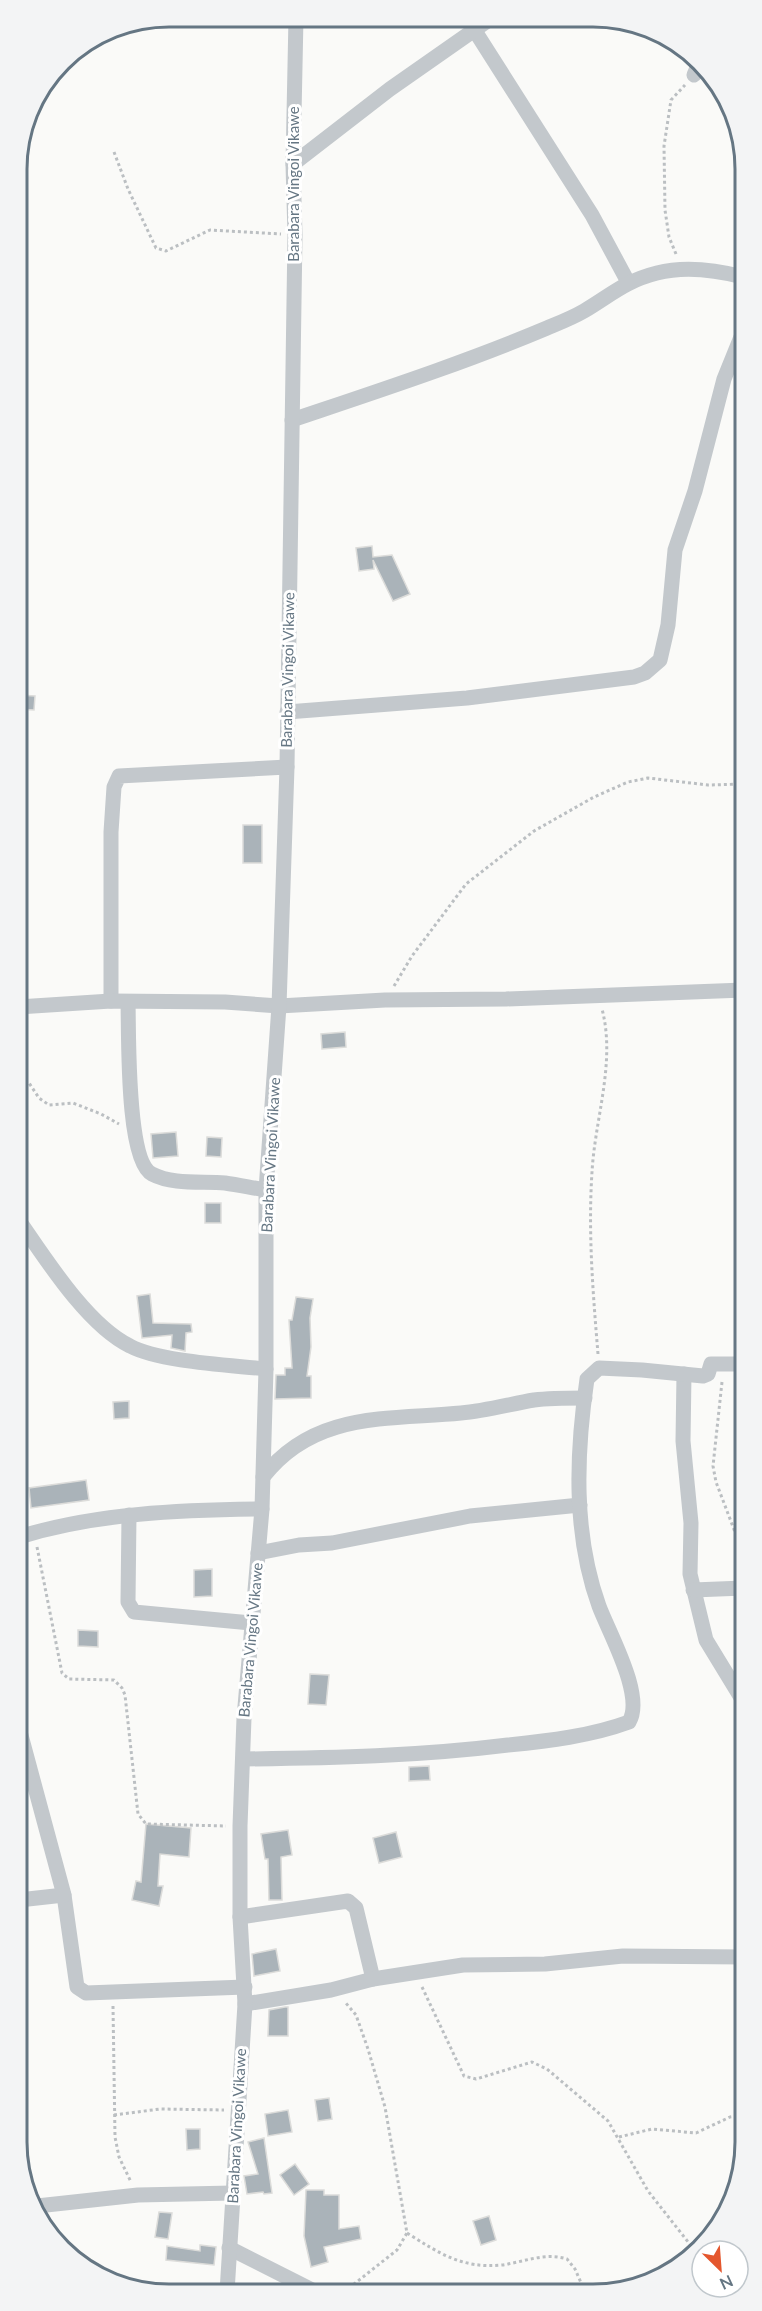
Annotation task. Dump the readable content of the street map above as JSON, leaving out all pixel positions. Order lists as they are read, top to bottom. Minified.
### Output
{"streets":{"street":["Barabara Vingoi Vikawe"]},"north":"bottom right"}
